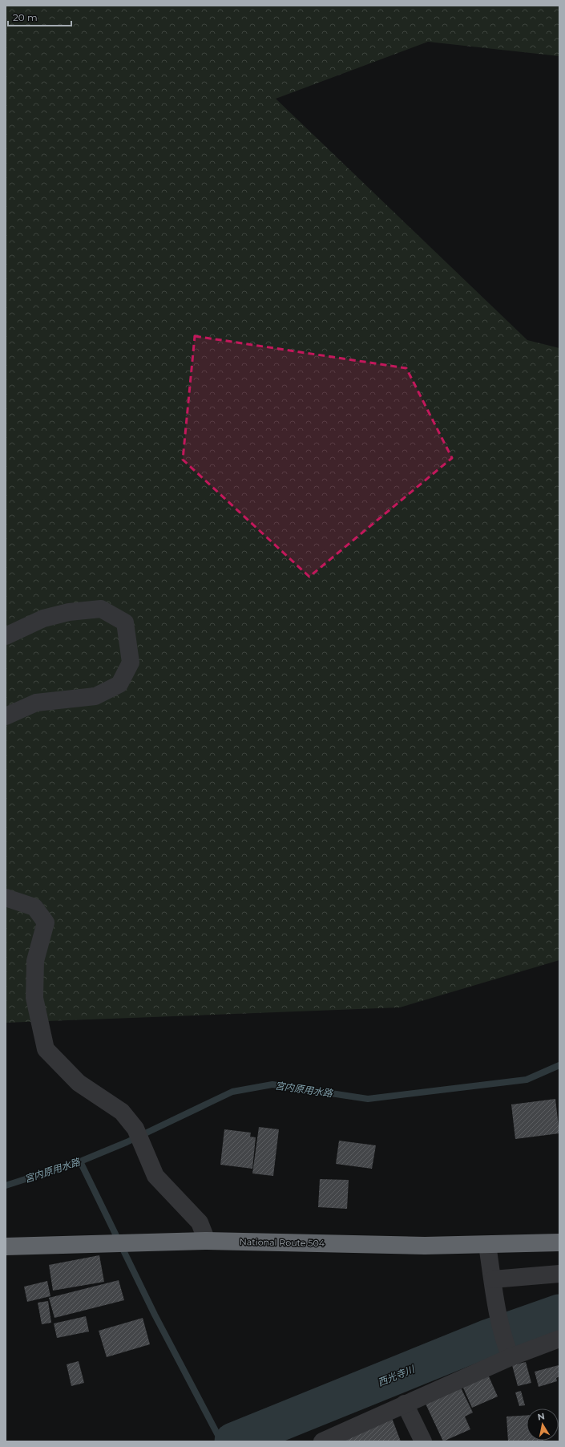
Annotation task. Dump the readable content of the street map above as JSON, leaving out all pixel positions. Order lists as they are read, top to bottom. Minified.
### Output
{"streets":{"highway":["National Route 504"]},"water":["宮内原用水路","西光寺川"],"scale_bar":"20 m","north":"top"}
